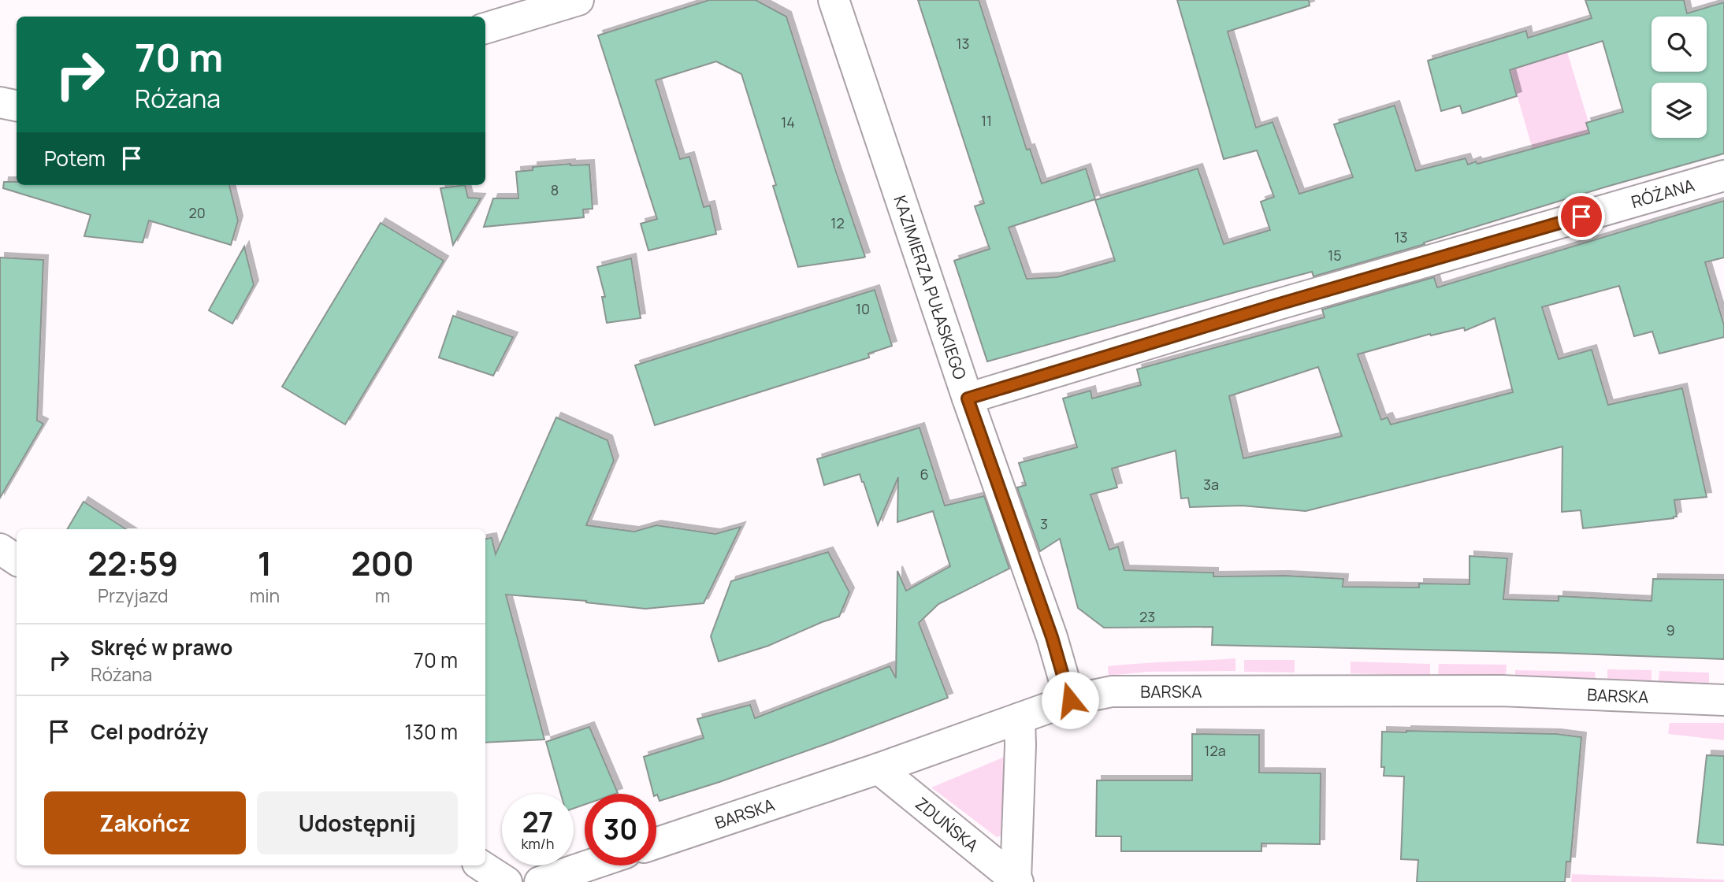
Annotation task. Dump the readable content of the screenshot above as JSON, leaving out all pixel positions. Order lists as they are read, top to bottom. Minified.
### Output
{"streets":{"street":["RÓŻANA","KAZIMIERZA PUŁASKIEGO","BARSKA","ZDUŃSKA"]},"crossings":[["RÓŻANA","KAZIMIERZA PUŁASKIEGO"],["KAZIMIERZA PUŁASKIEGO","BARSKA"],["BARSKA","ZDUŃSKA"]],"house_numbers":["13","11","14","8","20","12","13","15","10","6","3a","3","23","9","12a"],"page":{"turn":["70 m","Różana"],"then":"Potem","eta":["22:59","Przyjazd","1","min","200","m"],"list":[{"name":"Skręć w prawo","note":"Różana","value":"70 m"},{"name":"Cel podróży","value":"130 m"}],"buttons":["Zakończ","Udostępnij"],"speed":"27 km/h","limit":"30"}}
